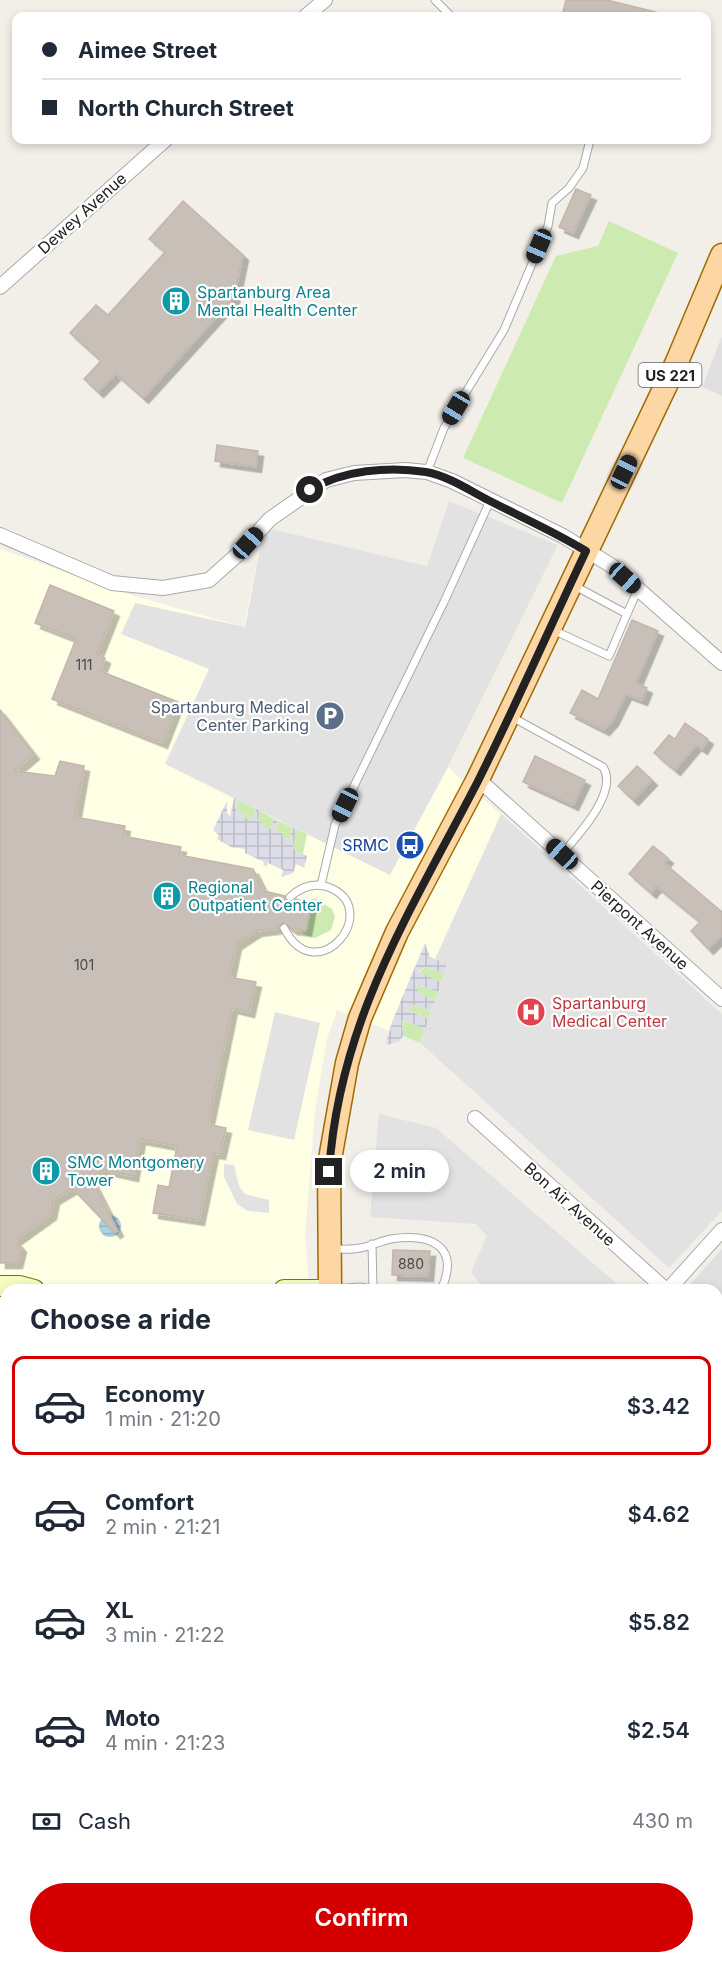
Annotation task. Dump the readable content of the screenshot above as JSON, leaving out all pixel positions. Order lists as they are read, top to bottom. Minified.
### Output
{"streets":{"main road":["US 221"],"street":["Dewey Avenue","Pierpont Avenue","Bon Air Avenue"]},"crossings":[["US 221","Pierpont Avenue"]],"places":{"building":["Spartanburg Area Mental Health Center","Regional Outpatient Center","SMC Montgomery Tower"],"parking":["Spartanburg Medical Center Parking"],"bus stop":["SRMC"],"hospital":["Spartanburg Medical Center"]},"house_numbers":["111","101","880"],"page":{"banner":["Aimee Street","North Church Street"],"bubble":"2 min","heading":"Choose a ride","list":[{"name":"Economy","note":"1 min · 21:20","value":"$3.42"},{"name":"Comfort","note":"2 min · 21:21","value":"$4.62"},{"name":"XL","note":"3 min · 21:22","value":"$5.82"},{"name":"Moto","note":"4 min · 21:23","value":"$2.54"}],"pay":["Cash","430 m"],"buttons":"Confirm"}}
